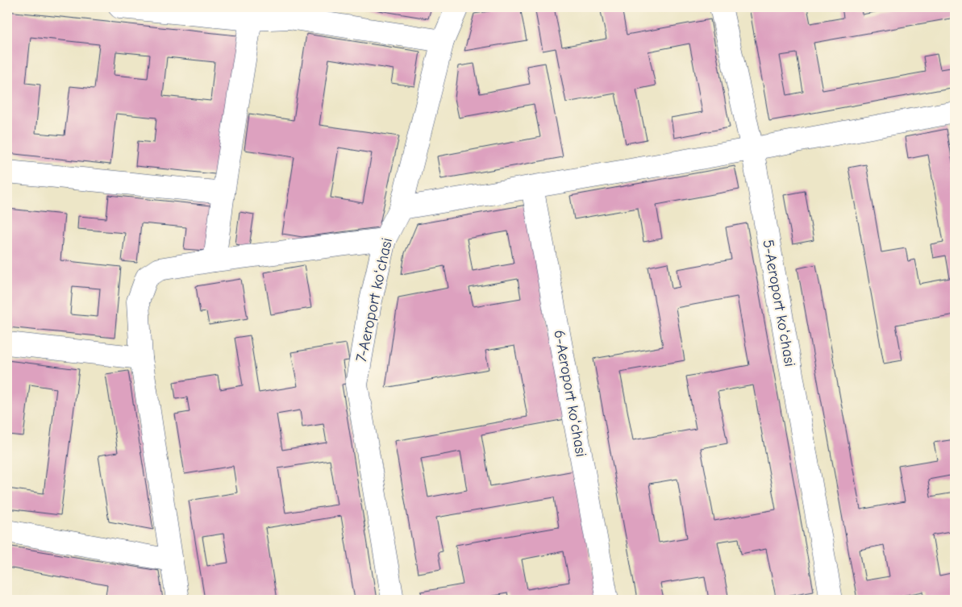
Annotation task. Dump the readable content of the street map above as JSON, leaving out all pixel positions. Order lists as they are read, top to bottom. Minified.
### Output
{"streets":{"street":["7-Aeroport koʻchasi","5-Aeroport koʻchasi","6-Aeroport koʻchasi"]}}
